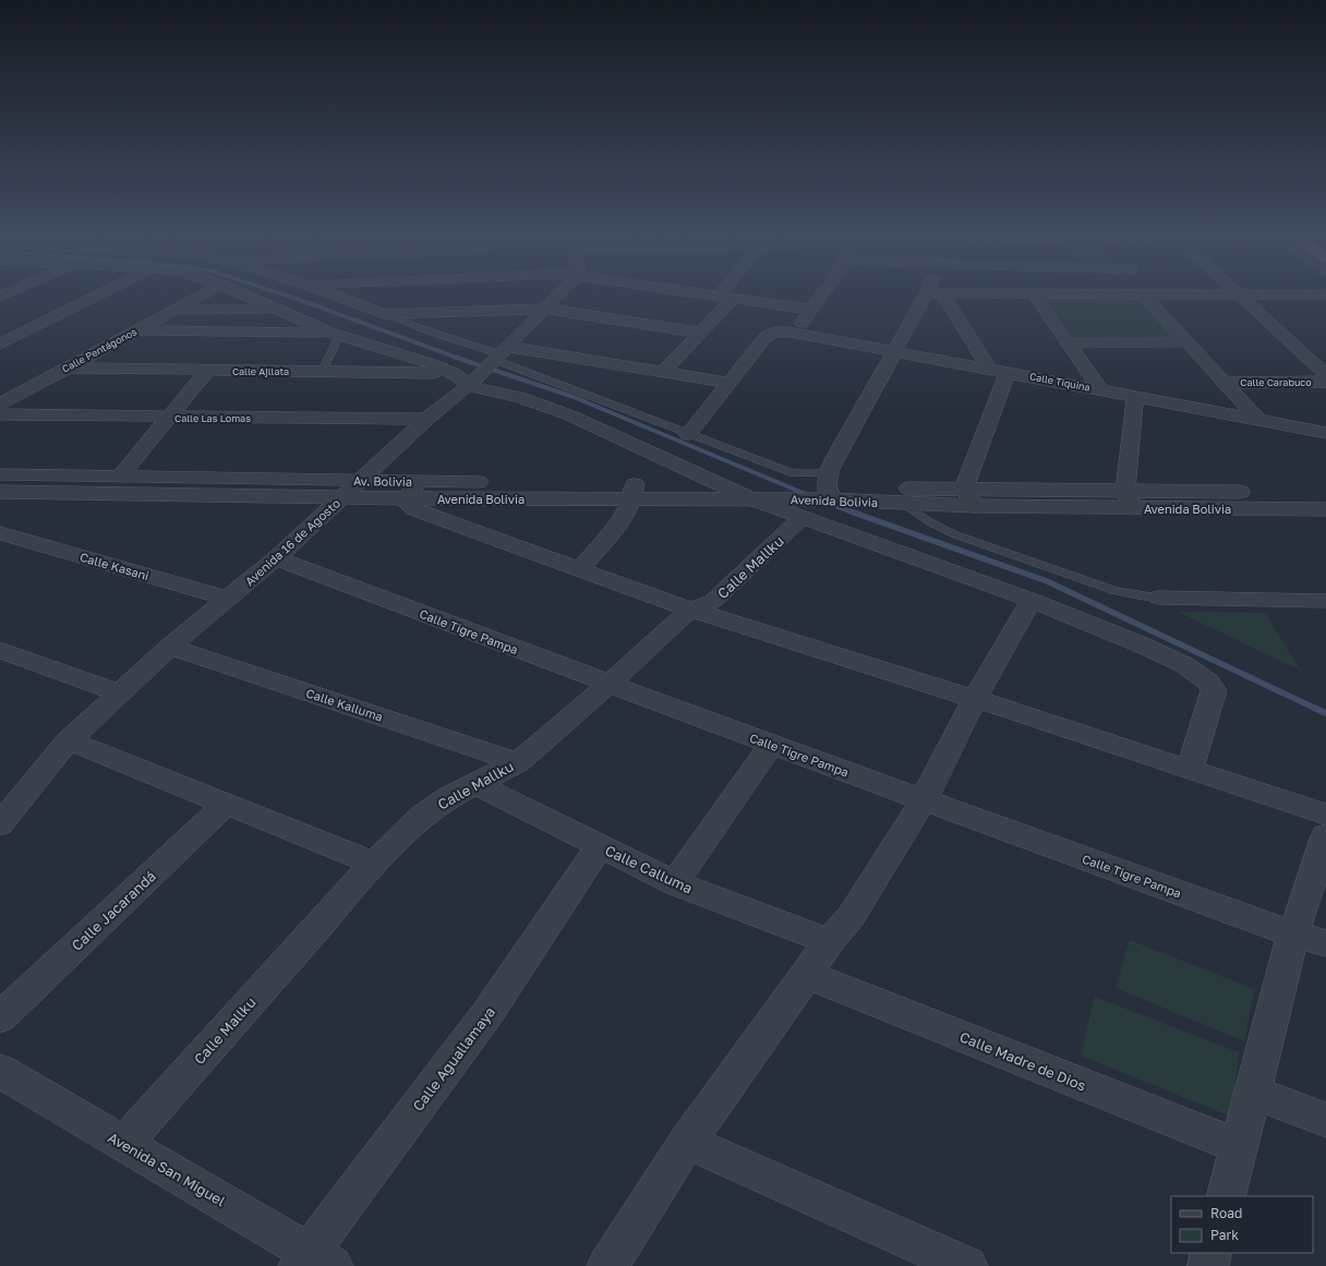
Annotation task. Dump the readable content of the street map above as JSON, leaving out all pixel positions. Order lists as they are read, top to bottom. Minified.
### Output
{"streets":{"street":["Calle Pentágonos","Calle Ajllata","Calle Tiquina","Calle Carabuco","Calle Las Lomas","Av. Bolivia","Avenida Bolivia","Avenida 16 de Agosto","Calle Kasani","Calle Mallku","Calle Tigre Pampa","Calle Kalluma","Calle Calluma","Calle Jacarandá","Calle Aguallamaya","Calle Madre de Dios","Avenida San Miguel"]},"crossings":[["Calle Pentágonos","Calle Ajllata"],["Calle Las Lomas","Avenida 16 de Agosto"],["Av. Bolivia","Avenida Bolivia"],["Av. Bolivia","Avenida 16 de Agosto"],["Avenida Bolivia","Avenida 16 de Agosto"],["Avenida Bolivia","Calle Mallku"],["Avenida 16 de Agosto","Calle Kasani"],["Avenida 16 de Agosto","Calle Tigre Pampa"],["Avenida 16 de Agosto","Calle Kalluma"],["Calle Mallku","Calle Tigre Pampa"],["Calle Mallku","Calle Kalluma"],["Calle Mallku","Calle Calluma"],["Calle Mallku","Avenida San Miguel"],["Calle Calluma","Calle Aguallamaya"],["Calle Aguallamaya","Avenida San Miguel"]],"legend":["Road","Park"]}
